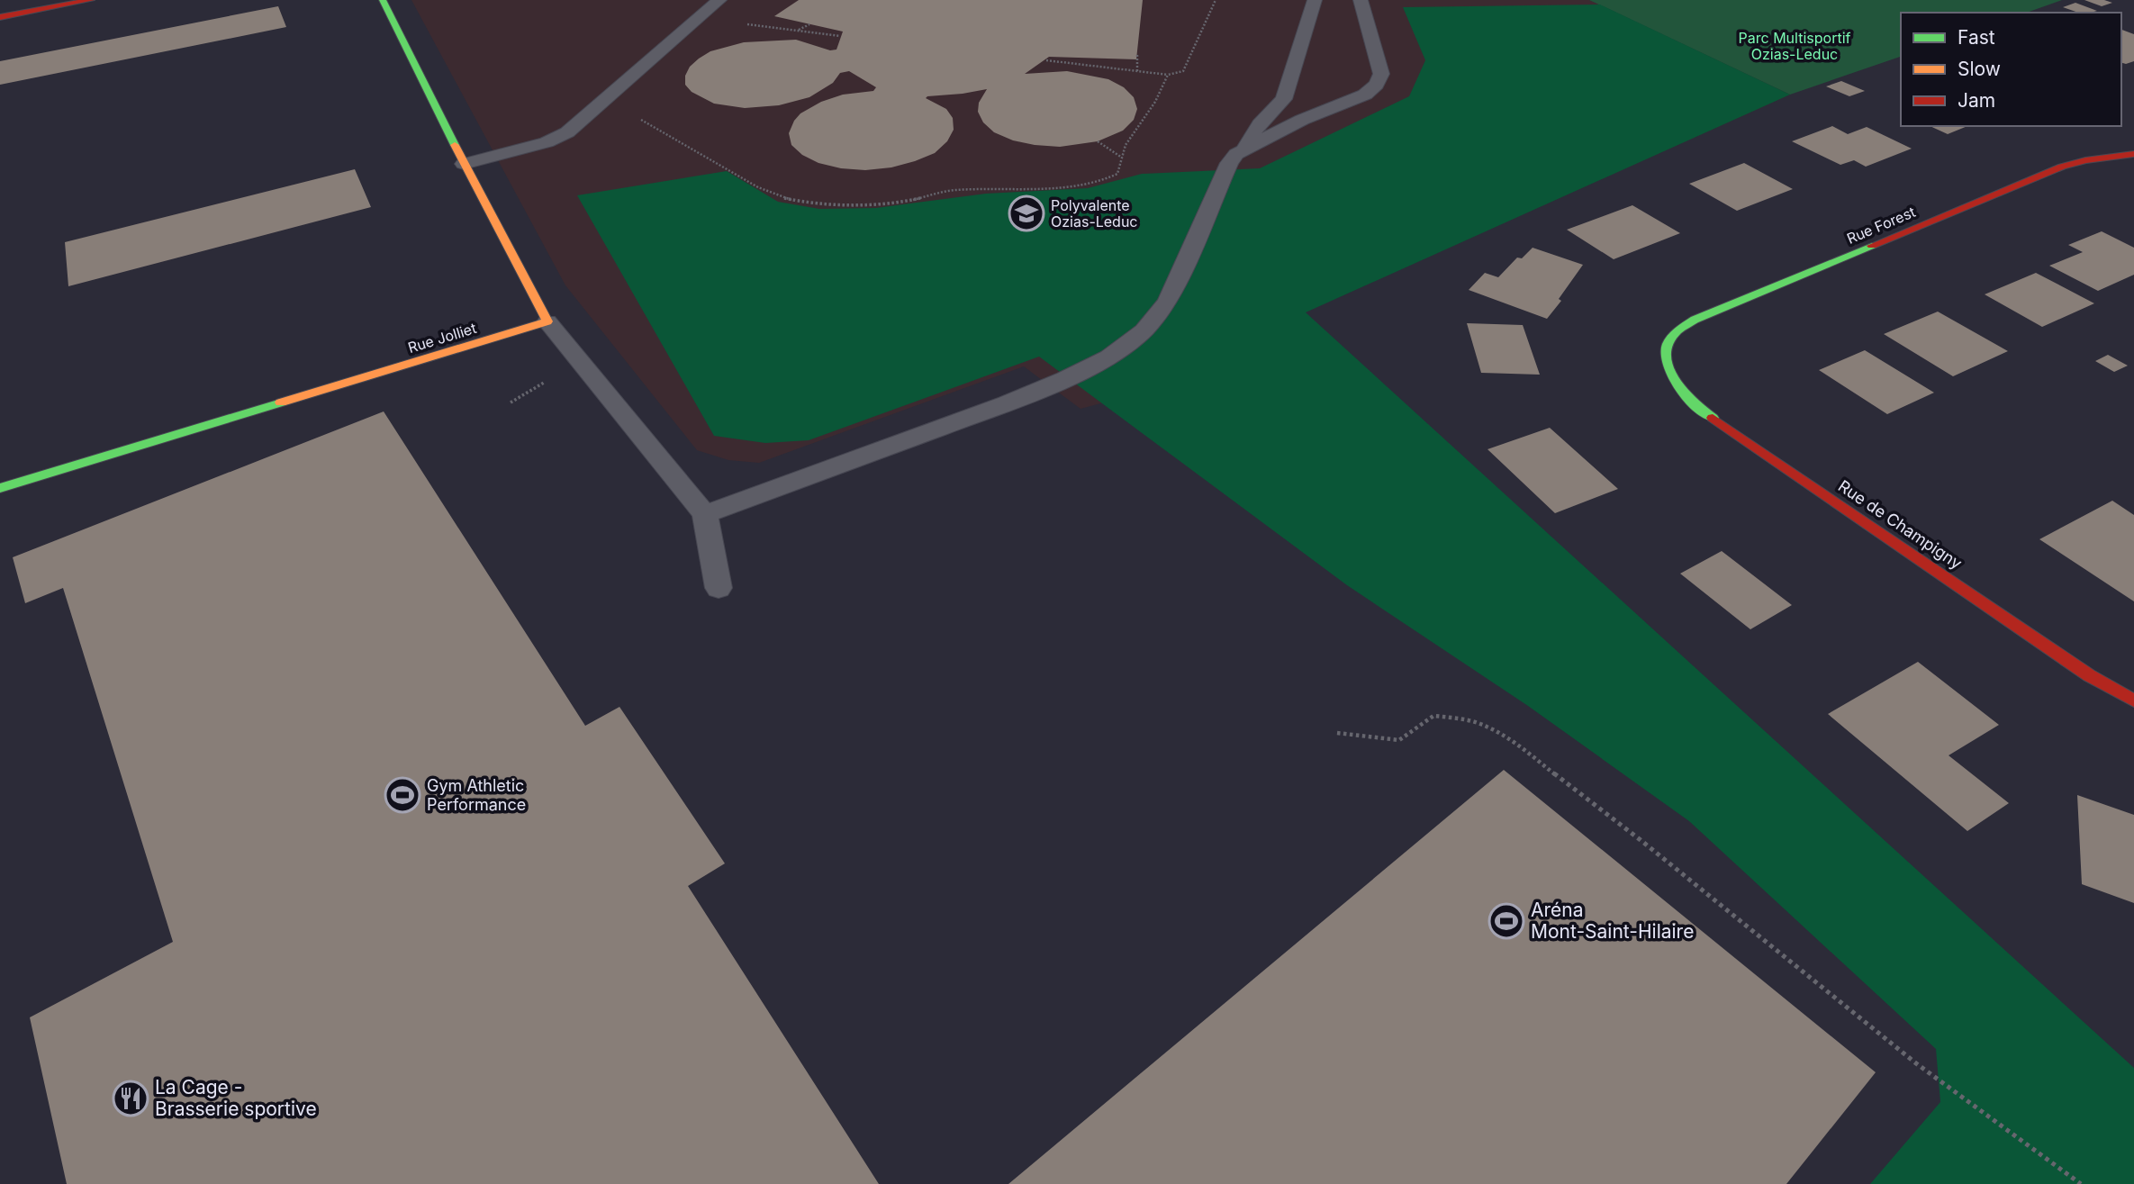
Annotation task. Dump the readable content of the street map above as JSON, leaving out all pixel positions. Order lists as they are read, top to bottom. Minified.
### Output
{"streets":{"street":["Rue Forest","Rue Jolliet","Rue de Champigny"]},"crossings":[["Rue Forest","Rue de Champigny"]],"parks":["Parc Multisportif Ozias-Leduc"],"places":{"school or university":["Polyvalente Ozias-Leduc"],"sports":["Gym Athletic Performance","Aréna Mont-Saint-Hilaire"],"restaurant":["La Cage - Brasserie sportive"]},"legend":["Fast","Slow","Jam"]}
